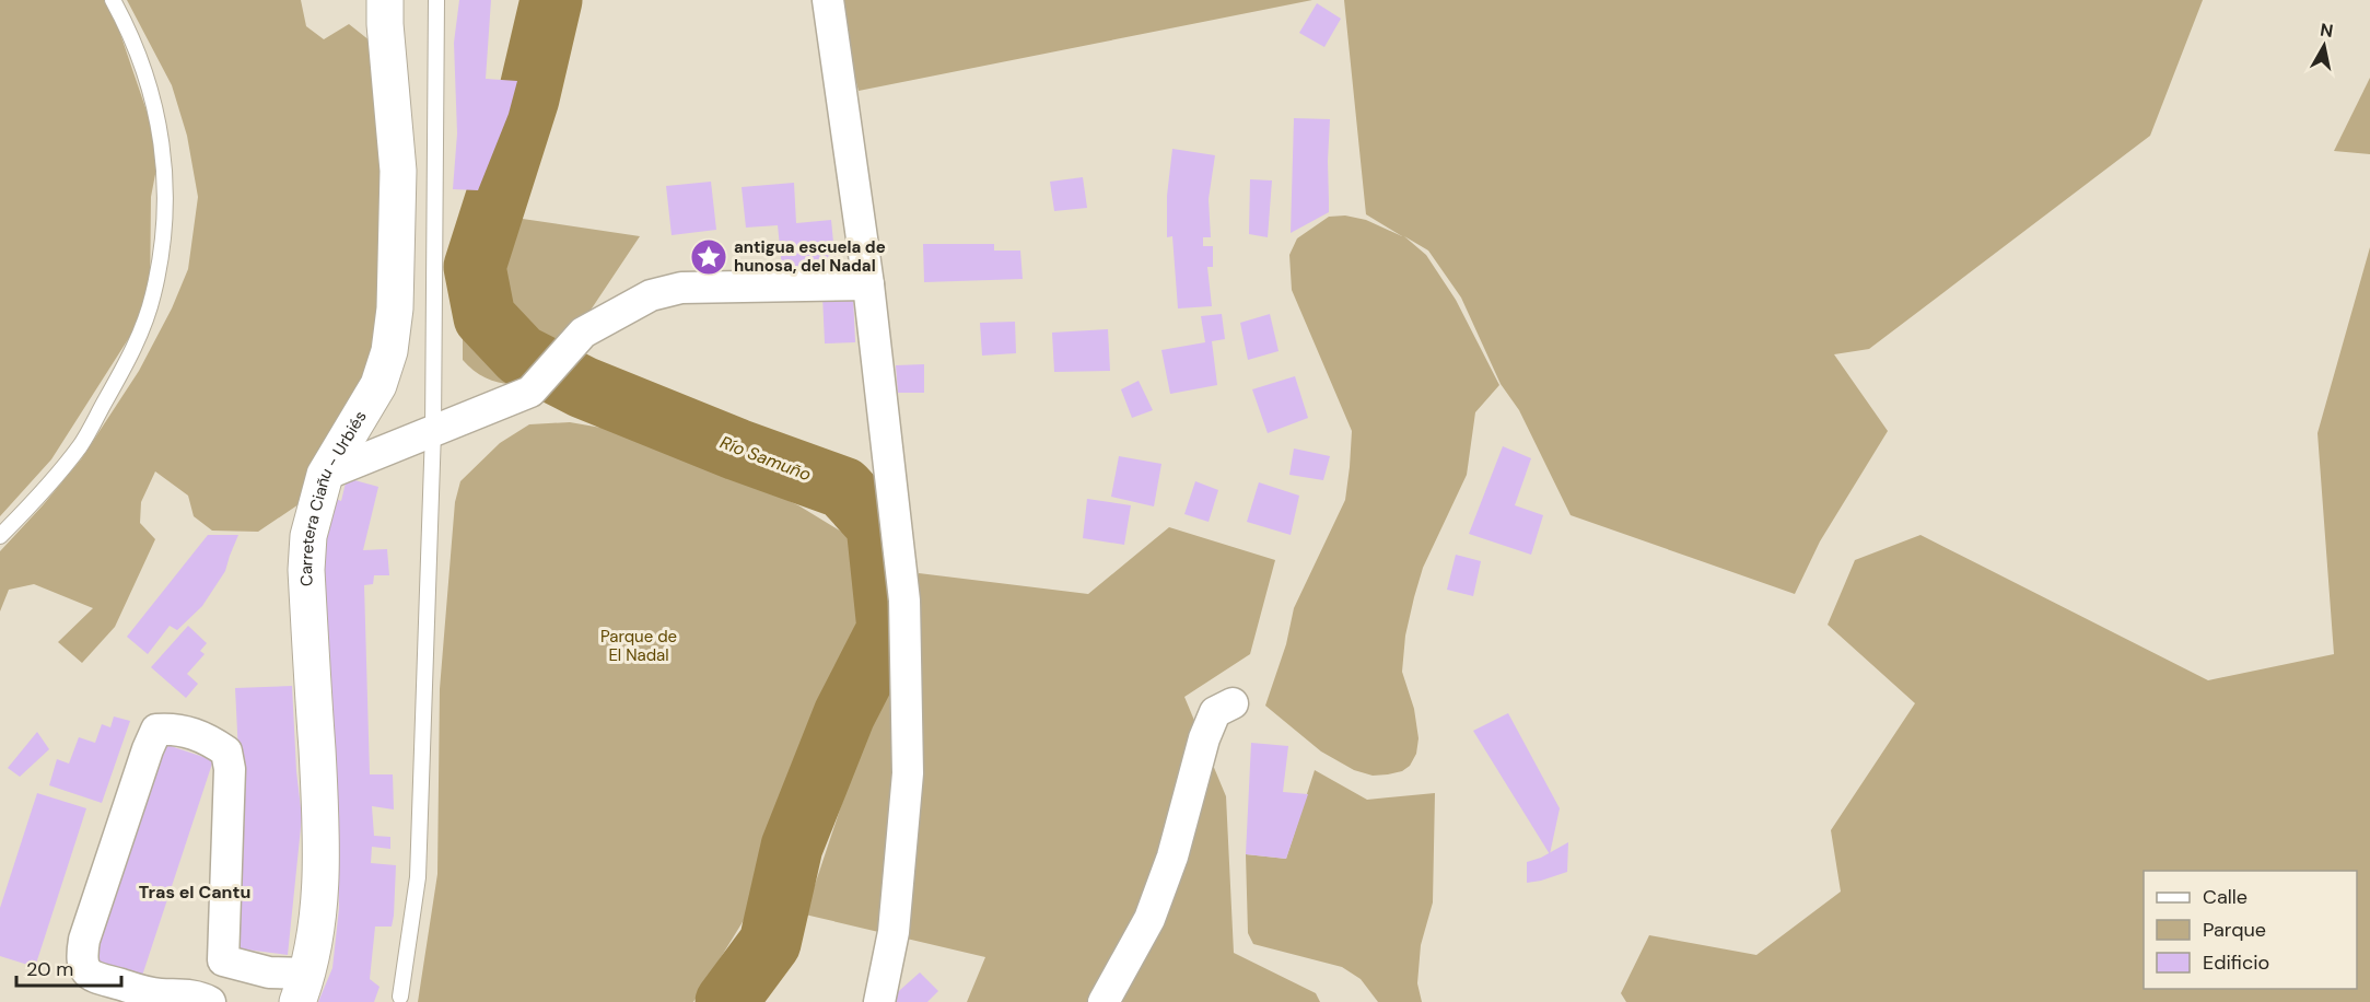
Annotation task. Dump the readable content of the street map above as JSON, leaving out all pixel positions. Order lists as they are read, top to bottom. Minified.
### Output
{"streets":{"street":["Carretera Ciañu - Urbiés"]},"districts":["Tras el Cantu"],"water":["Río Samuño"],"parks":["Parque de El Nadal"],"places":{"place":["antigua escuela de hunosa, del Nadal"]},"legend":["Calle","Parque","Edificio"],"scale_bar":"20 m","north":"top"}
